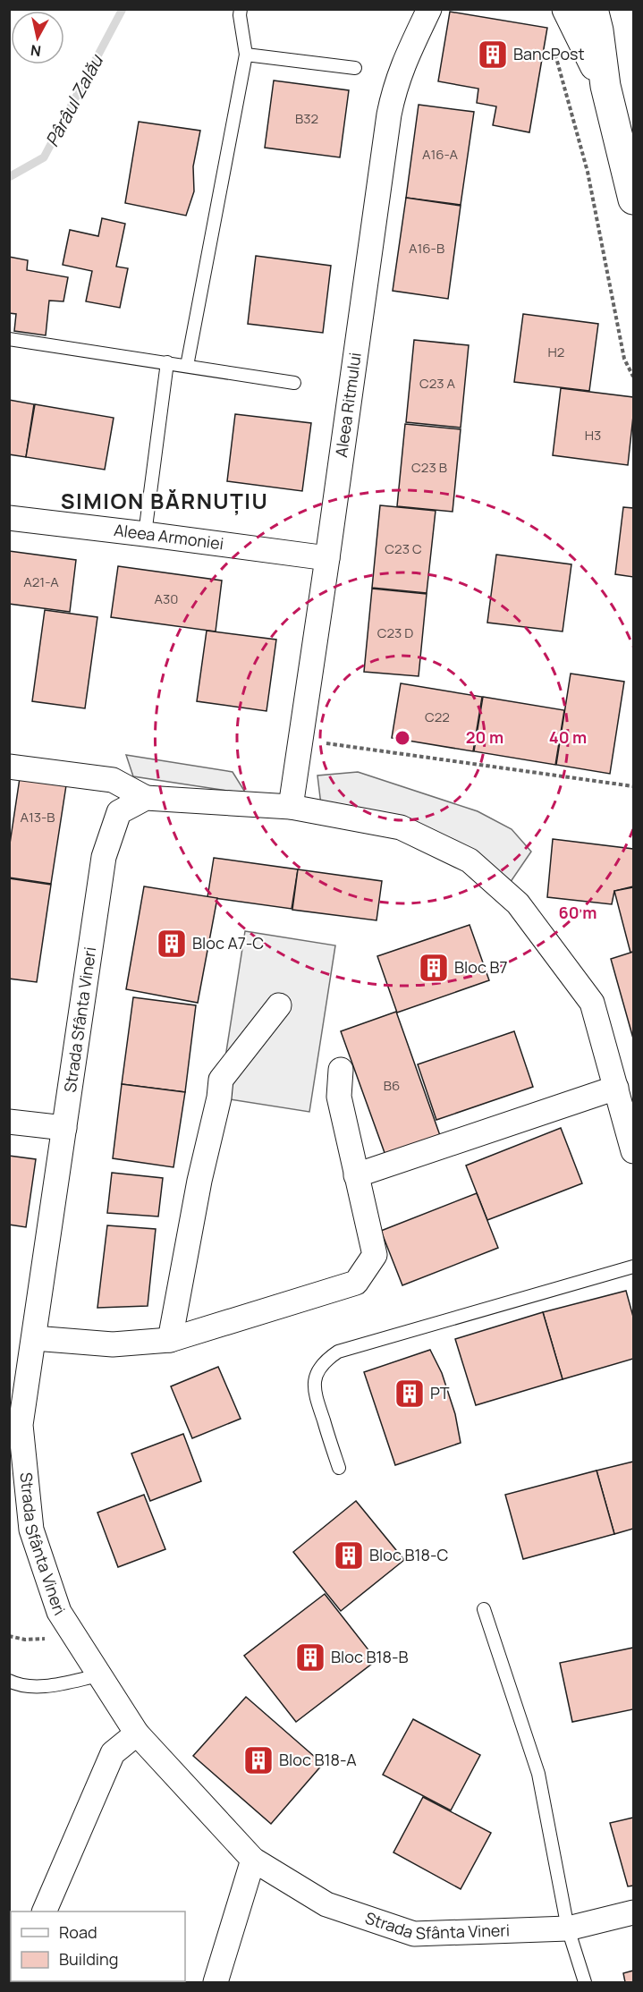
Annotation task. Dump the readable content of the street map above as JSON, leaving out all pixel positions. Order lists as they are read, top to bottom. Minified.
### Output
{"streets":{"street":["Aleea Ritmului","Aleea Armoniei","Strada Sfânta Vineri"]},"crossings":[["Aleea Ritmului","Aleea Armoniei"]],"districts":["SIMION BĂRNUȚIU"],"water":["Pârâul Zalău"],"places":{"building":["BancPost","Bloc A7-C","Bloc B7","PT","Bloc B18-C","Bloc B18-B","Bloc B18-A"]},"house_numbers":["B32","A16-A","A16-B","H2","C23 A","H3","C23 B","C23 C","A21-A","A30","C23 D","C22","A13-B","B6"],"legend":["Road","Building"],"north":"bottom","rings":["20 m","40 m","60 m"]}
